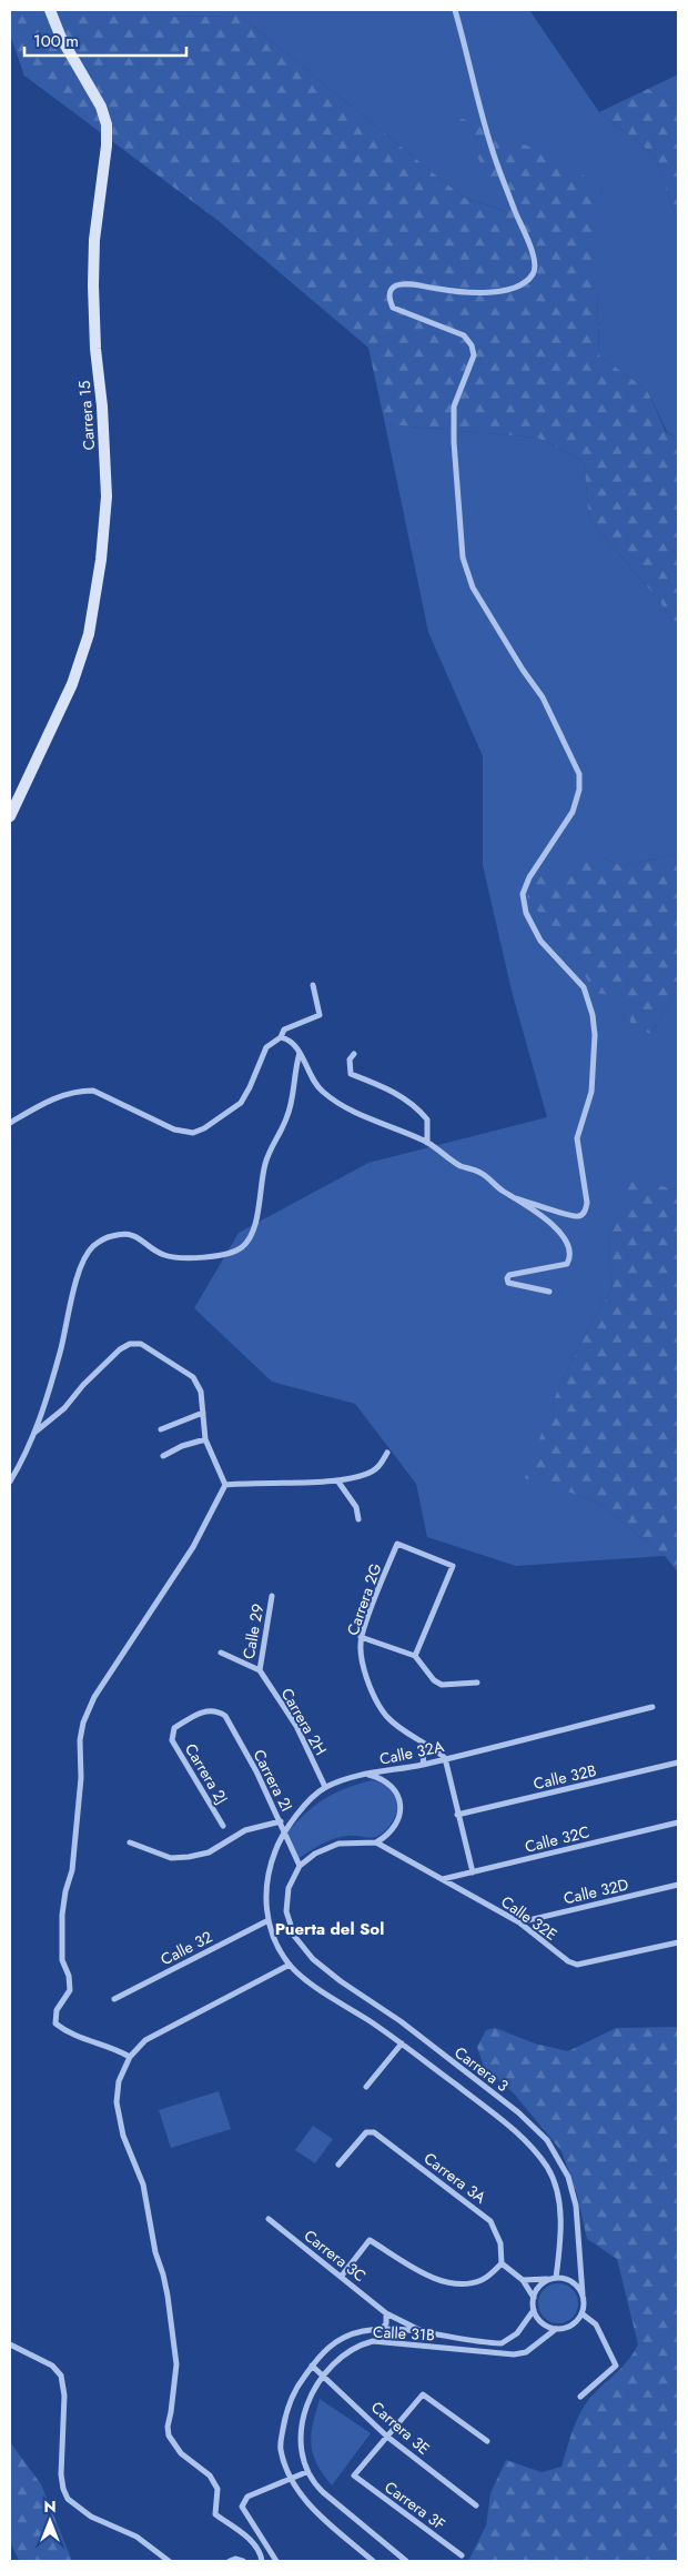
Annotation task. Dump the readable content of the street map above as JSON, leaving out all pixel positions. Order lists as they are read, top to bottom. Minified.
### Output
{"streets":{"main road":["Carrera 15"],"street":["Carrera 2G","Calle 29","Carrera 2H","Calle 32A","Carrera 2J","Calle 32B","Carrera 2I","Calle 32C","Calle 32D","Calle 32E","Calle 32","Carrera 3","Carrera 3A","Carrera 3C","Calle 31B","Carrera 3E","Carrera 3F"]},"crossings":[["Carrera 2G","Calle 32A"],["Calle 29","Carrera 2H"],["Carrera 2H","Calle 32A"],["Calle 32A","Carrera 2I"],["Calle 32A","Calle 32"],["Calle 32A","Carrera 3"],["Carrera 2J","Carrera 2I"],["Carrera 2I","Carrera 3"],["Calle 32C","Calle 32E"],["Calle 32D","Calle 32E"],["Calle 32","Carrera 3"],["Carrera 3","Calle 31B"],["Carrera 3C","Calle 31B"],["Calle 31B","Carrera 3E"],["Carrera 3E","Carrera 3F"]],"districts":["Puerta del Sol"],"scale_bar":"100 m","north":"top"}
